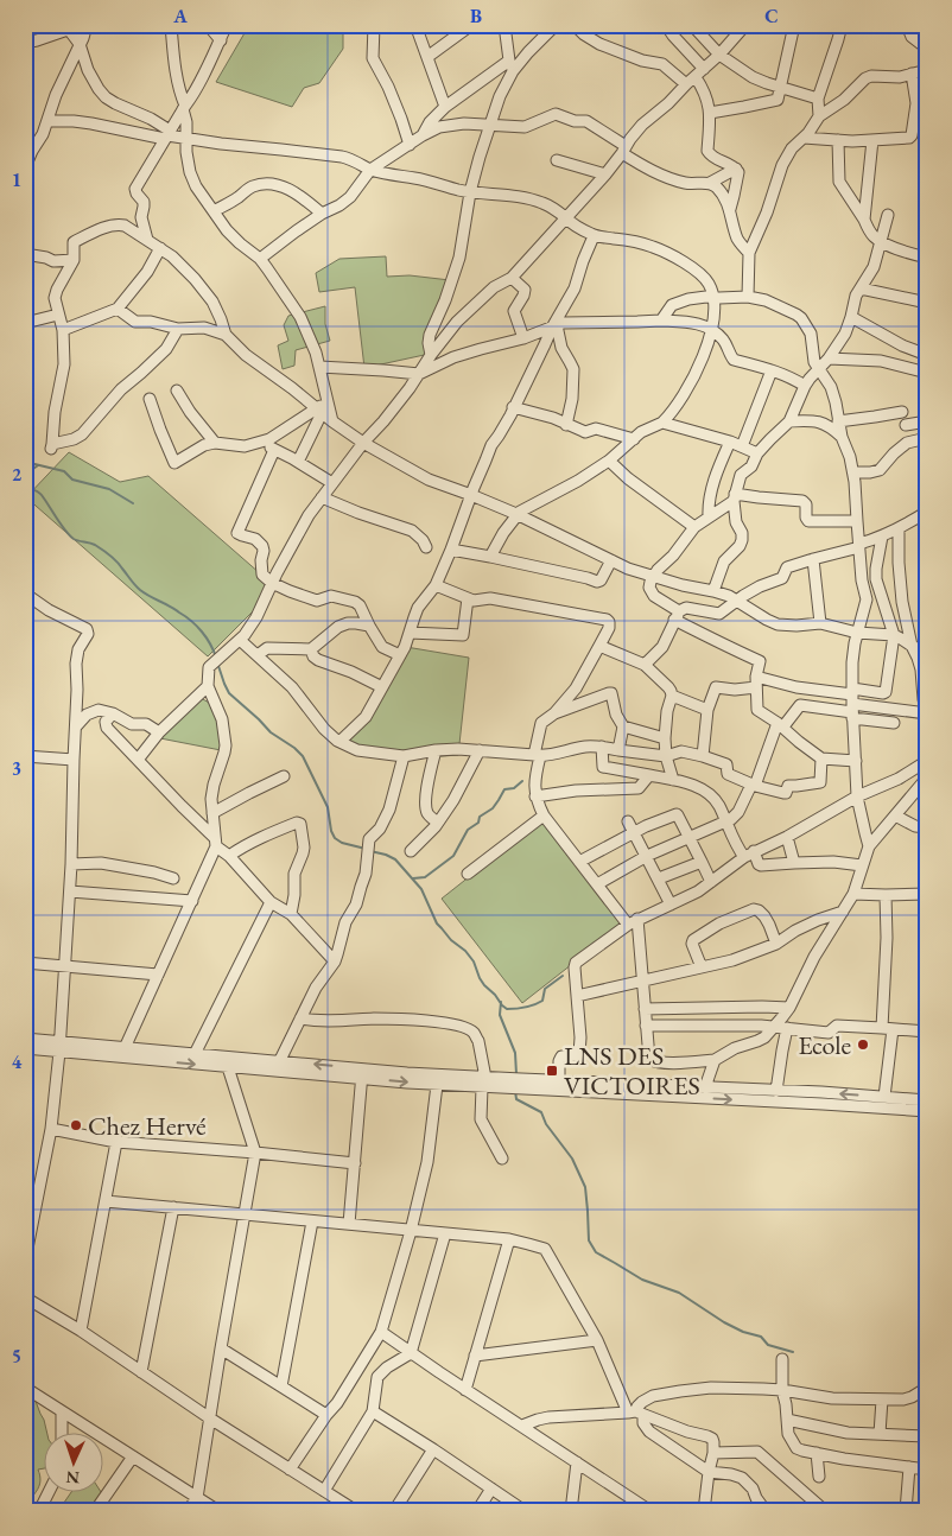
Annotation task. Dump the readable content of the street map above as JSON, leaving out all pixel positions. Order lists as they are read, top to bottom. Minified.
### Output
{"places":{"other":["Ecole","Chez Hervé"],"transit":["LNS DES VICTOIRES"]},"north":"bottom","grid":{"columns":["A","B","C"],"rows":["1","2","3","4","5"]}}
